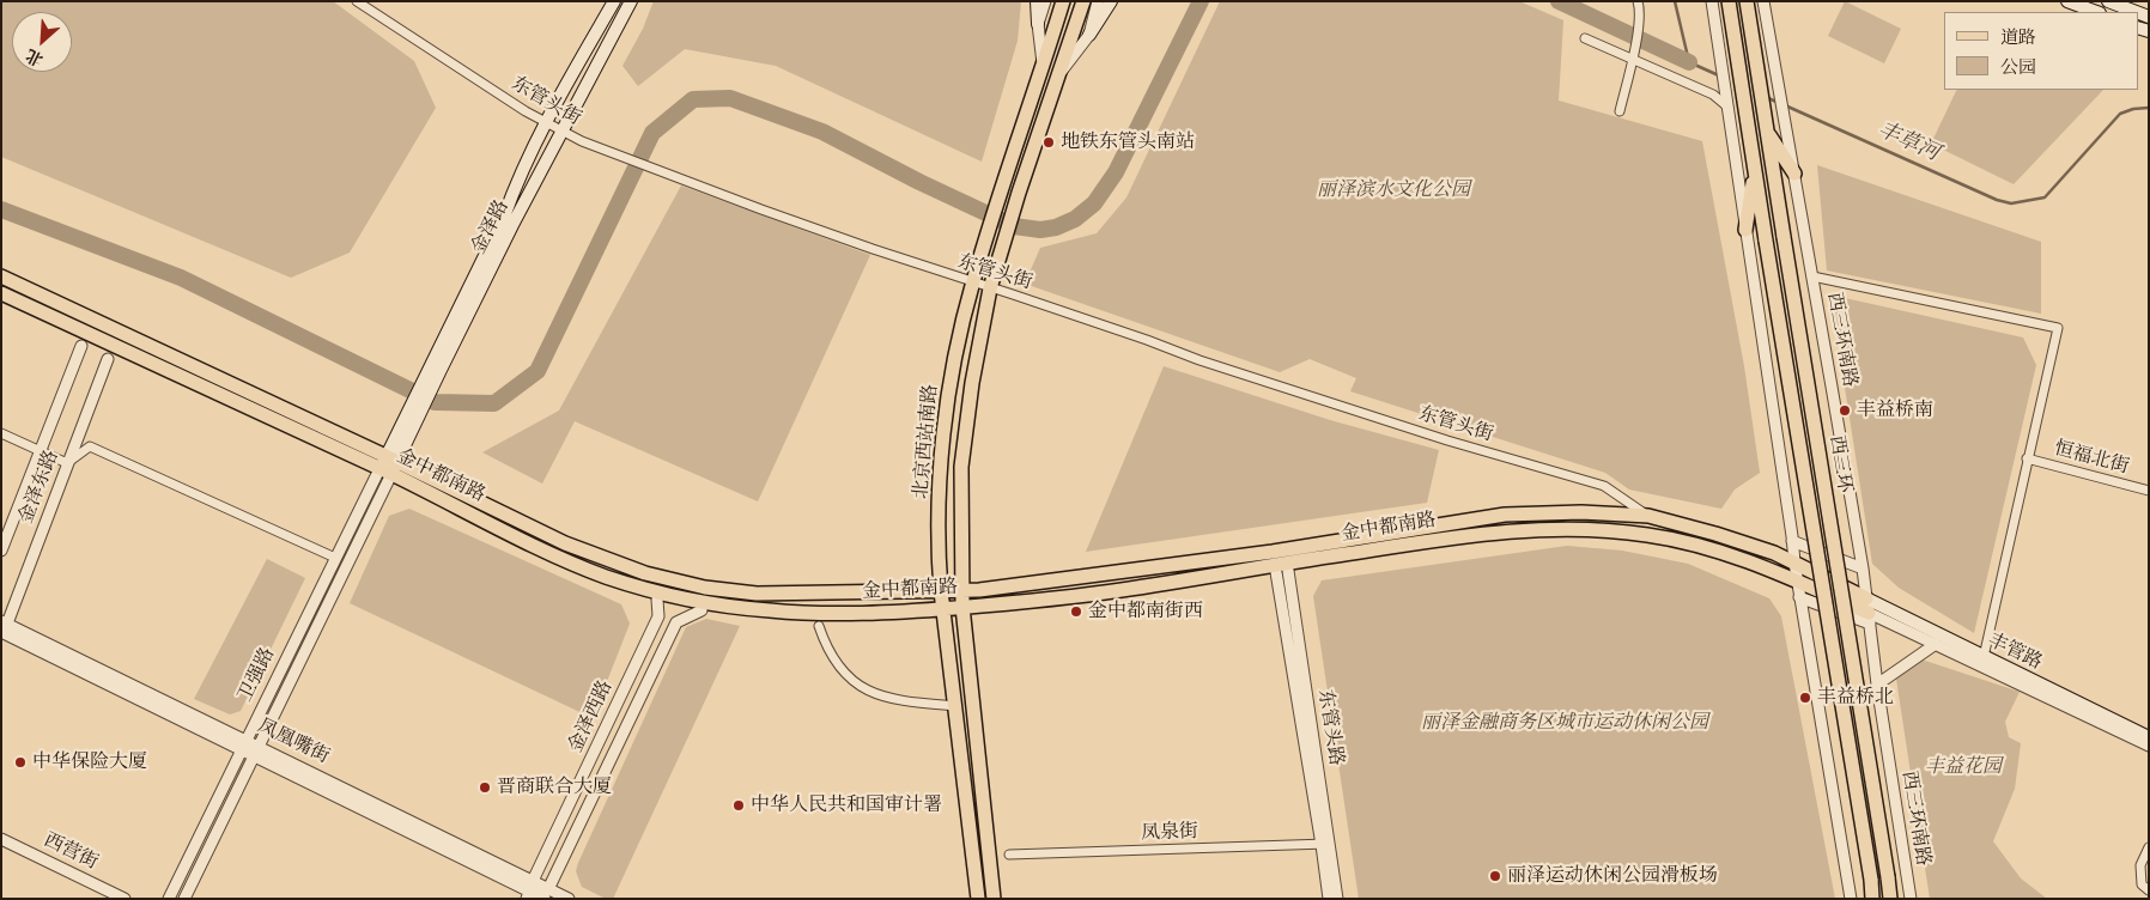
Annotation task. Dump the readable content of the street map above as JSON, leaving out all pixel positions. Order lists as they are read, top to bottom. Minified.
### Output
{"streets":{"main road":["金泽路","北京西站南路","西三环","金中都南路","丰管路"],"street":["东管头街","西三环南路","恒福北街","金泽东路","卫强路","金泽西路","东管头路","凤凰嘴街","凤泉街","西营街"]},"crossings":[["东管头街","金泽路"],["东管头街","北京西站南路"],["东管头街","金中都南路"],["金泽路","金中都南路"],["金泽路","卫强路"],["西三环南路","金中都南路"],["西三环南路","丰管路"],["北京西站南路","金中都南路"],["金中都南路","丰管路"],["金中都南路","卫强路"],["金中都南路","东管头路"],["金泽东路","凤凰嘴街"],["卫强路","凤凰嘴街"],["金泽西路","凤凰嘴街"],["东管头路","凤泉街"]],"water":["丰草河"],"parks":["丽泽滨水文化公园","丽泽金融商务区城市运动休闲公园","丰益花园"],"places":["地铁东管头南站","丰益桥南","金中都南街西","丰益桥北","中华保险大厦","晋商联合大厦","中华人民共和国审计署","丽泽运动休闲公园滑板场"],"legend":["道路","公园"],"north":"bottom left"}
